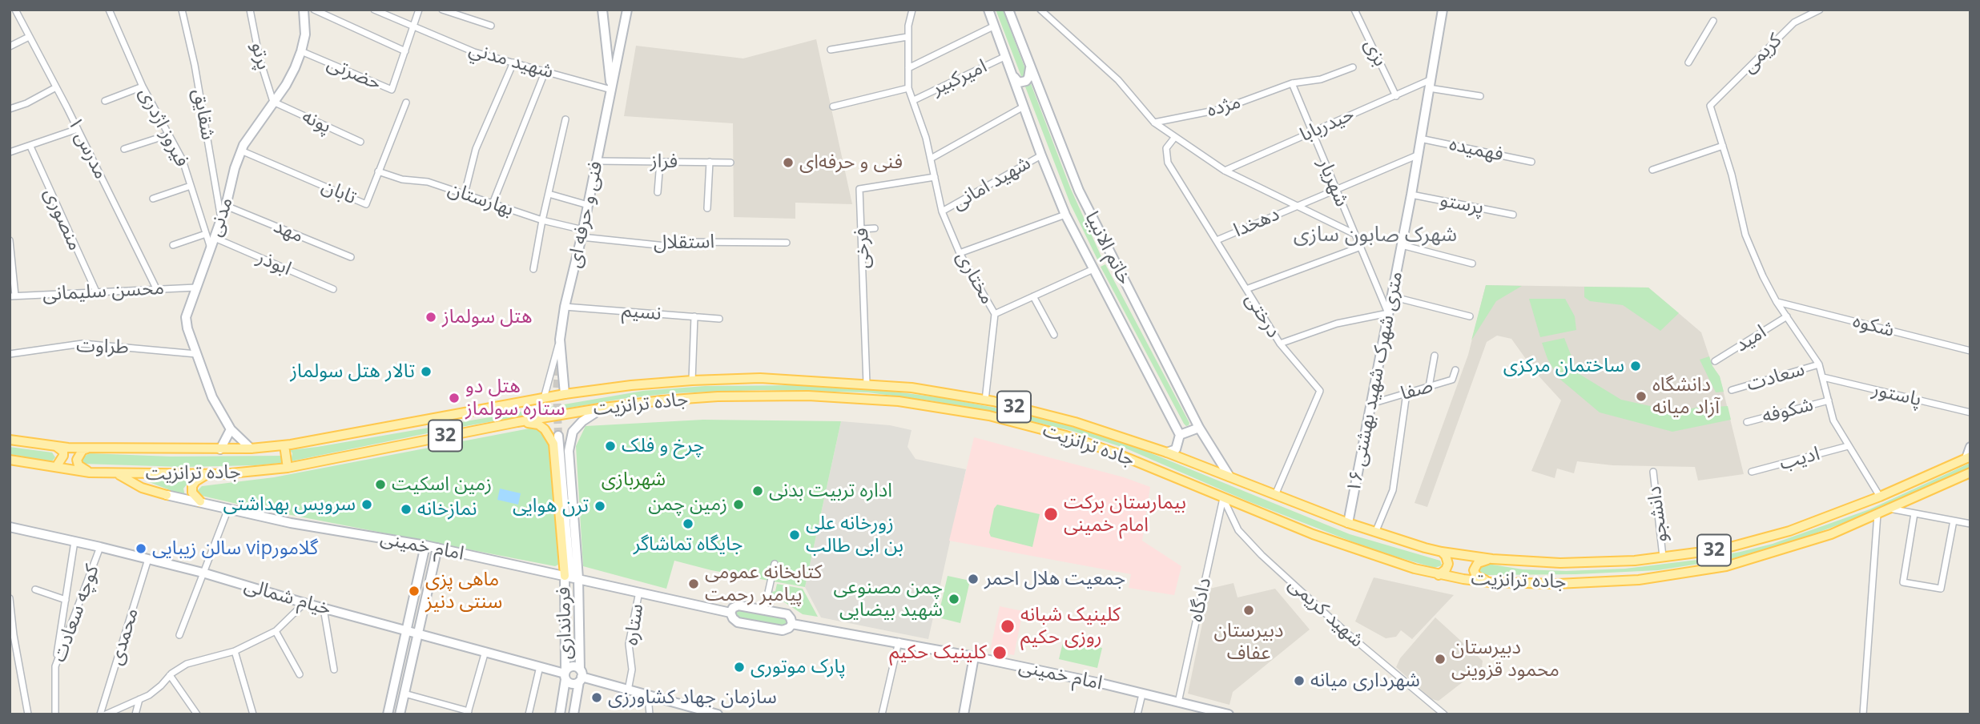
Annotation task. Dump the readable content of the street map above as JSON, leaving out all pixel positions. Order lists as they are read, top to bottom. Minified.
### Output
{"streets":{"main road":["جاده ترانزیت","32","امام خمینی"],"street":["بزی","کریمی","پرتو","شهيد مدني","حضرتی","امیرکبیر","مژده","شقایق","پونه","حیدربابا","فیروز اژدری","مدرس ۱","فهمیده","فراز","شهریار","شهید امانی","تابان","بهارستان","پرستو","فنی و حرفه ای","مدنی","منصوری","دهخدا","مهد","استقلال","فرخی","خاتم الانبیا","ابوذر","مختاری","محسن سلیمانی","نسيم","درختی","شکوه","امید","طراوت","سعادت","۱۶ متری شهرک شهيد بهشتی","صفا","پاستور","شکوفه","ادیب","دانشجو","خیام شمالی","دادگاه","شهید کریمی","کوچه سعادت","فرمانداری","ستاره","محمدی"]},"crossings":[["بزی","حیدربابا"],["پرتو","پونه"],["پرتو","مدنی"],["شهيد مدني","حضرتی"],["شهيد مدني","فنی و حرفه ای"],["حضرتی","مدنی"],["امیرکبیر","خاتم الانبیا"],["امیرکبیر","مختاری"],["مژده","شهریار"],["شقایق","مدنی"],["پونه","مدنی"],["حیدربابا","شهریار"],["حیدربابا","۱۶ متری شهرک شهيد بهشتی"],["فیروز اژدری","مدنی"],["فیروز اژدری","ابوذر"],["مدرس ۱","محسن سلیمانی"],["فهمیده","۱۶ متری شهرک شهيد بهشتی"],["فراز","فنی و حرفه ای"],["شهریار","دهخدا"],["شهریار","۱۶ متری شهرک شهيد بهشتی"],["شهید امانی","خاتم الانبیا"],["شهید امانی","مختاری"],["تابان","بهارستان"],["تابان","مدنی"],["بهارستان","فنی و حرفه ای"],["بهارستان","استقلال"],["پرستو","۱۶ متری شهرک شهيد بهشتی"],["فنی و حرفه ای","استقلال"],["فنی و حرفه ای","نسيم"],["فنی و حرفه ای","جاده ترانزیت"],["مدنی","مهد"],["مدنی","ابوذر"],["مدنی","محسن سلیمانی"],["مدنی","طراوت"],["مدنی","جاده ترانزیت"],["منصوری","محسن سلیمانی"],["دهخدا","درختی"],["دهخدا","۱۶ متری شهرک شهيد بهشتی"],["فرخی","مختاری"],["فرخی","جاده ترانزیت"],["خاتم الانبیا","جاده ترانزیت"],["مختاری","جاده ترانزیت"],["درختی","جاده ترانزیت"],["۱۶ متری شهرک شهيد بهشتی","صفا"],["۱۶ متری شهرک شهيد بهشتی","جاده ترانزیت"],["جاده ترانزیت","دانشجو"],["جاده ترانزیت","امام خمینی"],["جاده ترانزیت","دادگاه"],["جاده ترانزیت","شهید کریمی"],["امام خمینی","دادگاه"],["امام خمینی","فرمانداری"],["امام خمینی","ستاره"],["خیام شمالی","کوچه سعادت"],["خیام شمالی","فرمانداری"],["خیام شمالی","محمدی"],["دادگاه","شهید کریمی"]],"districts":["شهرک صابون سازی"],"parks":["شهربازی"],"places":["فنی و حرفه‌ای","هتل سولماز","ساختمان مرکزی","تالار هتل سولماز","دانشگاه آزاد میانه","هتل دو ستاره سولماز","چرخ و فلک","زمین اسکیت","اداره تربیت بدنی","سرویس بهداشتی","زمین چمن","ترن هوایی","نمازخانه","بیمارستان برکت امام خمینی","جایگاه تماشاگر","زورخانه علی بن ابی طالب","سالن زیبایی vipگلامور","جمعیت هلال احمر","کتابخانه عمومی پیامبر رحمت","ماهی پزی سنتی دنیز","چمن مصنوعی شهید بیضایی","دبیرستان عفاف","کلینیک شبانه روزی حکیم","کلینیک حکیم","دبیرستان محمود قزوینی","پارک موتوری","شهرداری میانه","سازمان جهاد کشاورزی"]}
